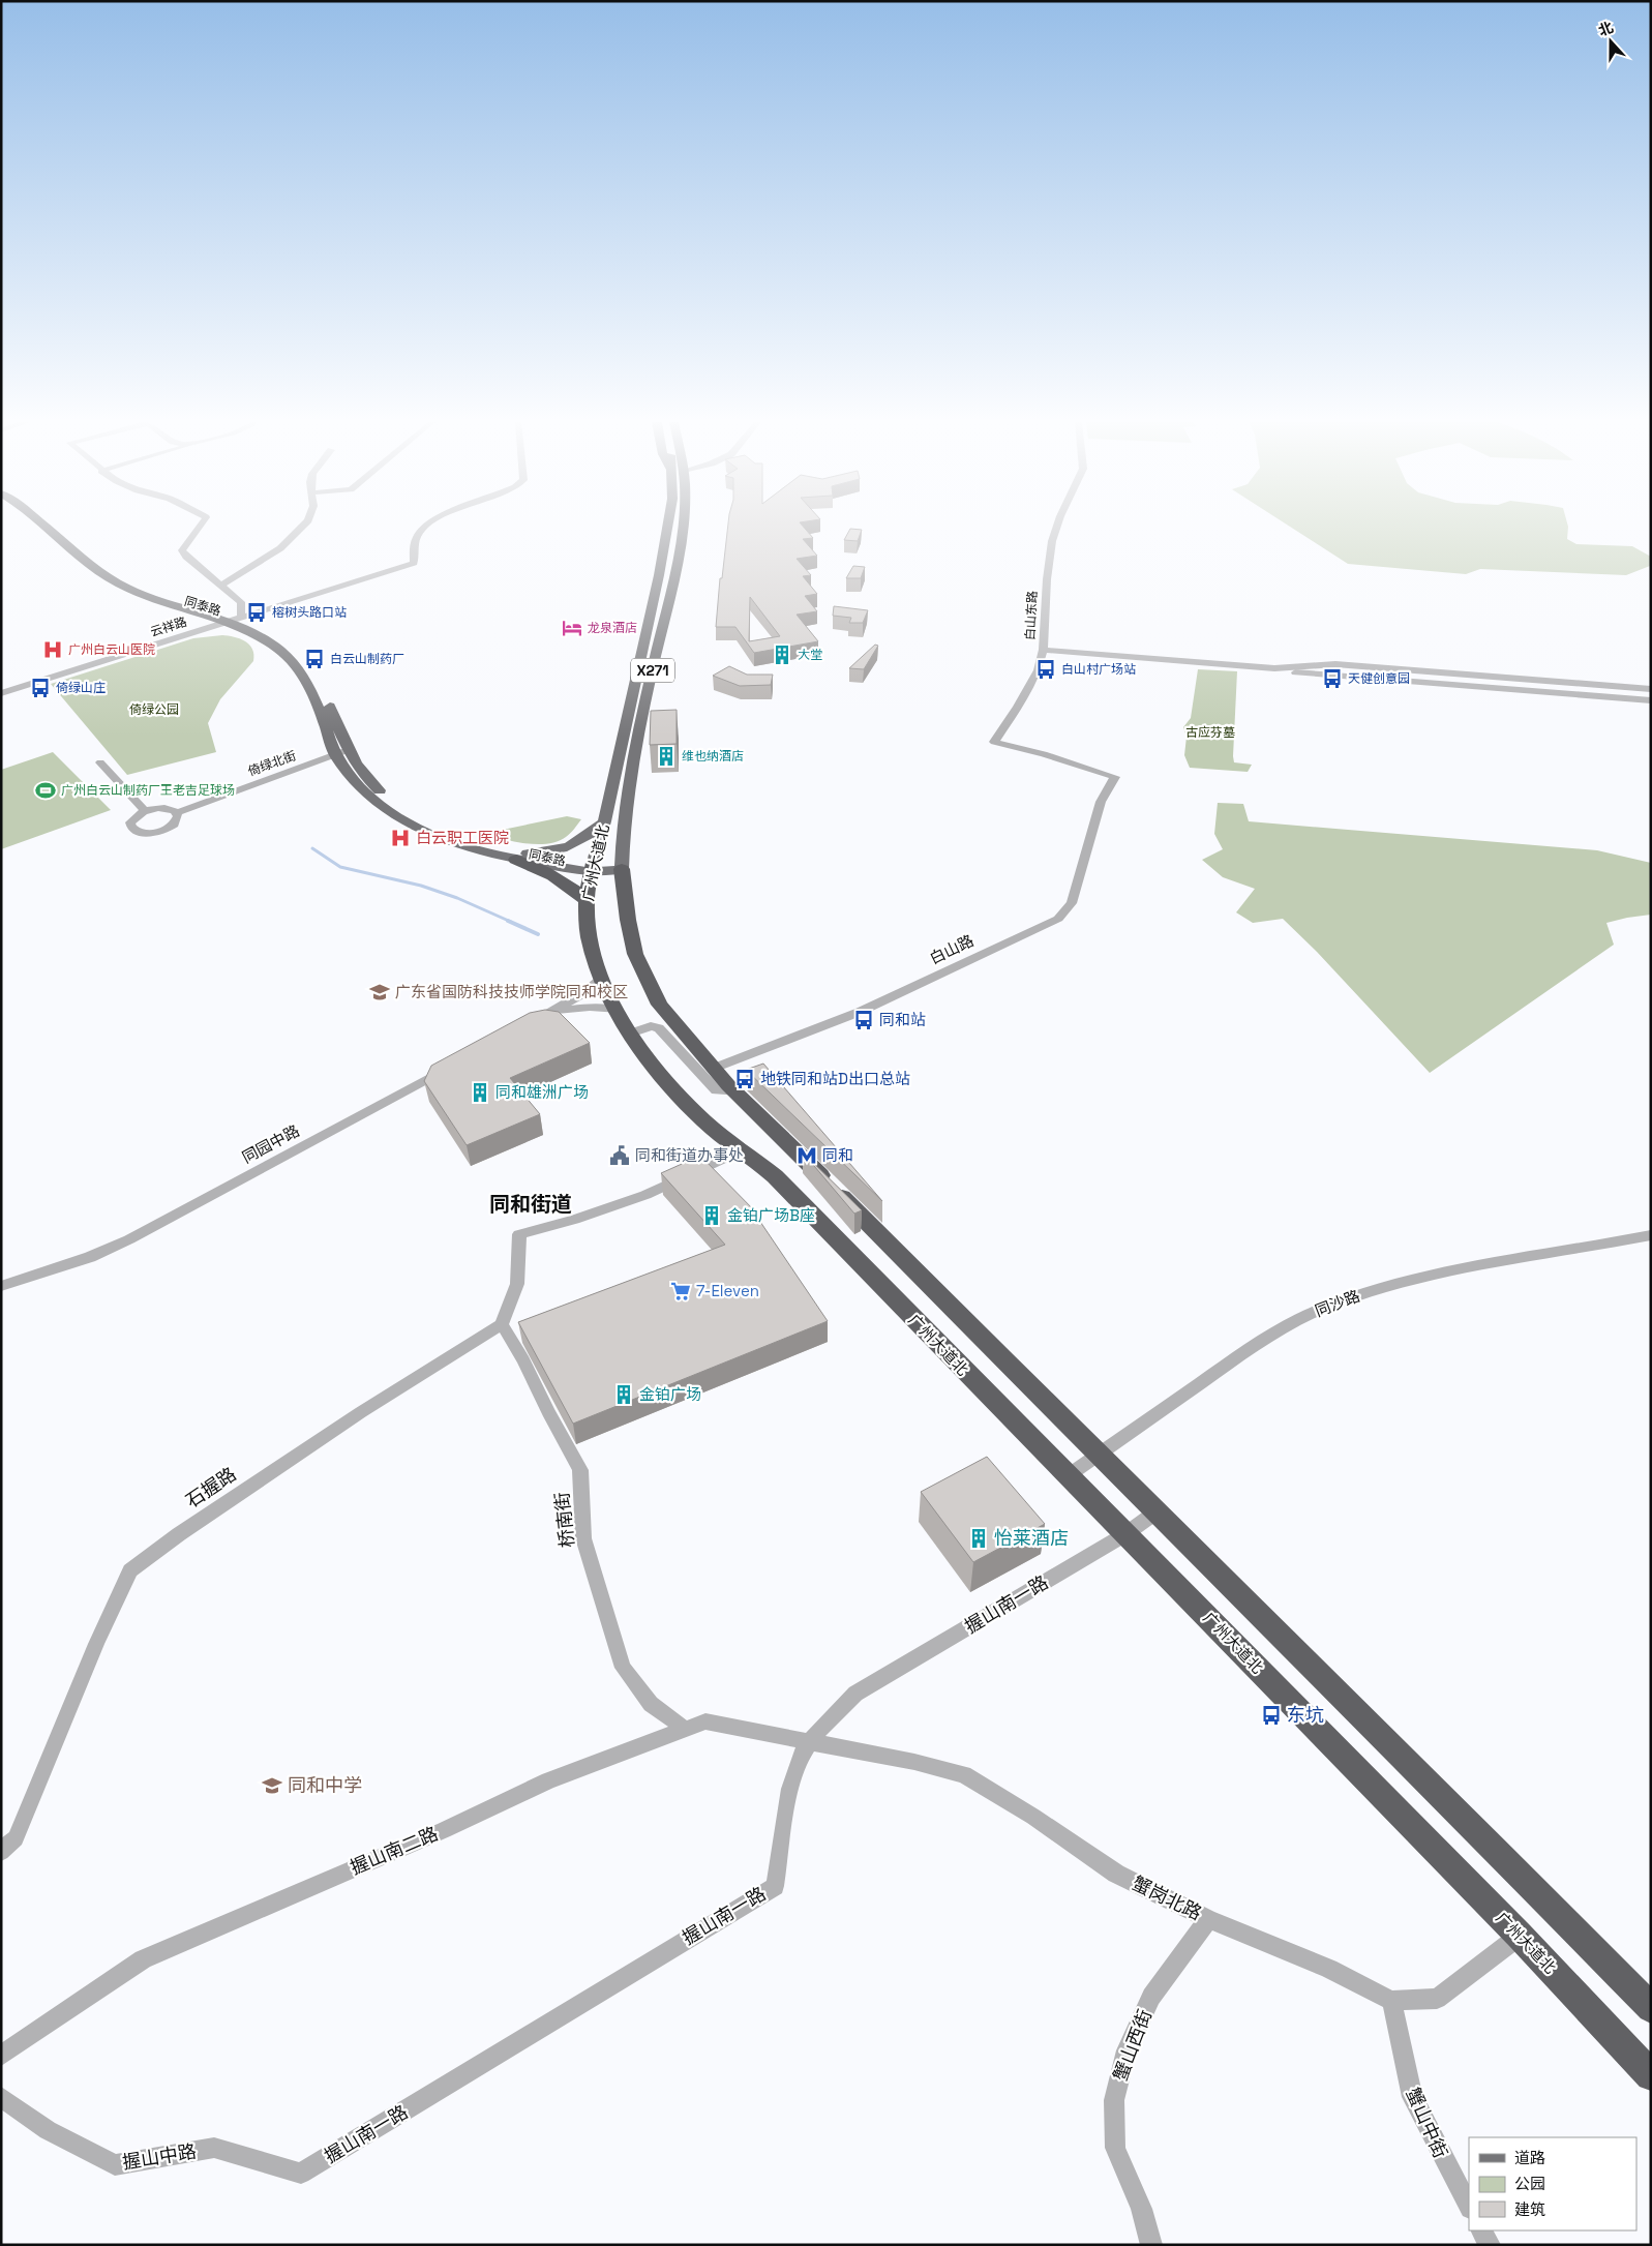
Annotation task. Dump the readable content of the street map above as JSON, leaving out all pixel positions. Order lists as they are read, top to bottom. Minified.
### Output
{"streets":{"highway":["X271","广州大道北"],"main road":["同泰路"],"street":["白山东路","云祥路","倚绿北街","白山路","同园中路","同沙路","石握路","桥南街","握山南一路","握山南二路","蟹岗北路","蟹山西街","蟹山中街","握山中路"]},"crossings":[["同泰路","云祥路"],["同泰路","倚绿北街"],["同泰路","广州大道北"],["白山东路","白山路"],["广州大道北","白山路"],["广州大道北","同沙路"],["广州大道北","握山南一路"],["广州大道北","蟹岗北路"],["石握路","桥南街"],["桥南街","握山南二路"],["握山南一路","握山南二路"],["握山南一路","蟹岗北路"],["握山南一路","握山中路"],["握山南二路","蟹岗北路"],["蟹岗北路","蟹山西街"],["蟹岗北路","蟹山中街"]],"districts":["同和街道"],"parks":["倚绿公园","古应芬墓"],"places":{"bus stop":["榕树头路口站","白云山制药厂","白山村广场站","天健创意园","倚绿山庄","同和站","地铁同和站D出口总站","东坑"],"hotel":["龙泉酒店"],"hospital":["广州白云山医院","白云职工医院"],"building":["大堂","维也纳酒店","同和雄洲广场","金铂广场B座","金铂广场","怡莱酒店"],"sports":["广州白云山制药厂王老吉足球场"],"school or university":["广东省国防科技技师学院同和校区","同和中学"],"public building":["同和街道办事处"],"metro station":["同和"],"supermarket":["7-Eleven"]},"legend":["道路","公园","建筑"],"north":"top"}
